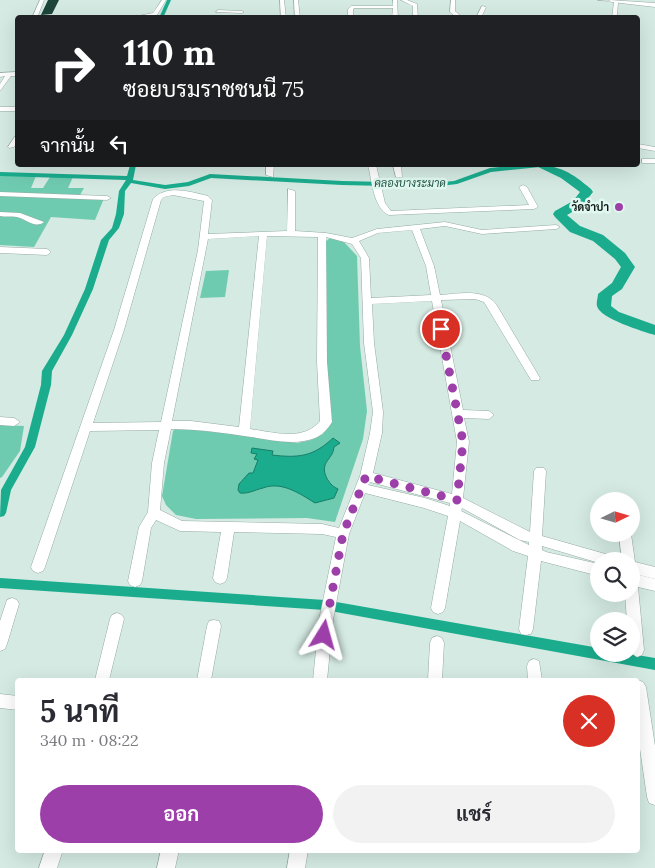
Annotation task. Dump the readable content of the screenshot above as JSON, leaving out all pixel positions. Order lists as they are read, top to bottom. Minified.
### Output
{"water":["คลองบางระมาด"],"places":["วัดจำปา"],"north":"right","page":{"turn":["110 m","ซอยบรมราชชนนี 75"],"then":"จากนั้น","heading":["5 นาที","340 m · 08:22"],"buttons":["ออก","แชร์"]}}
